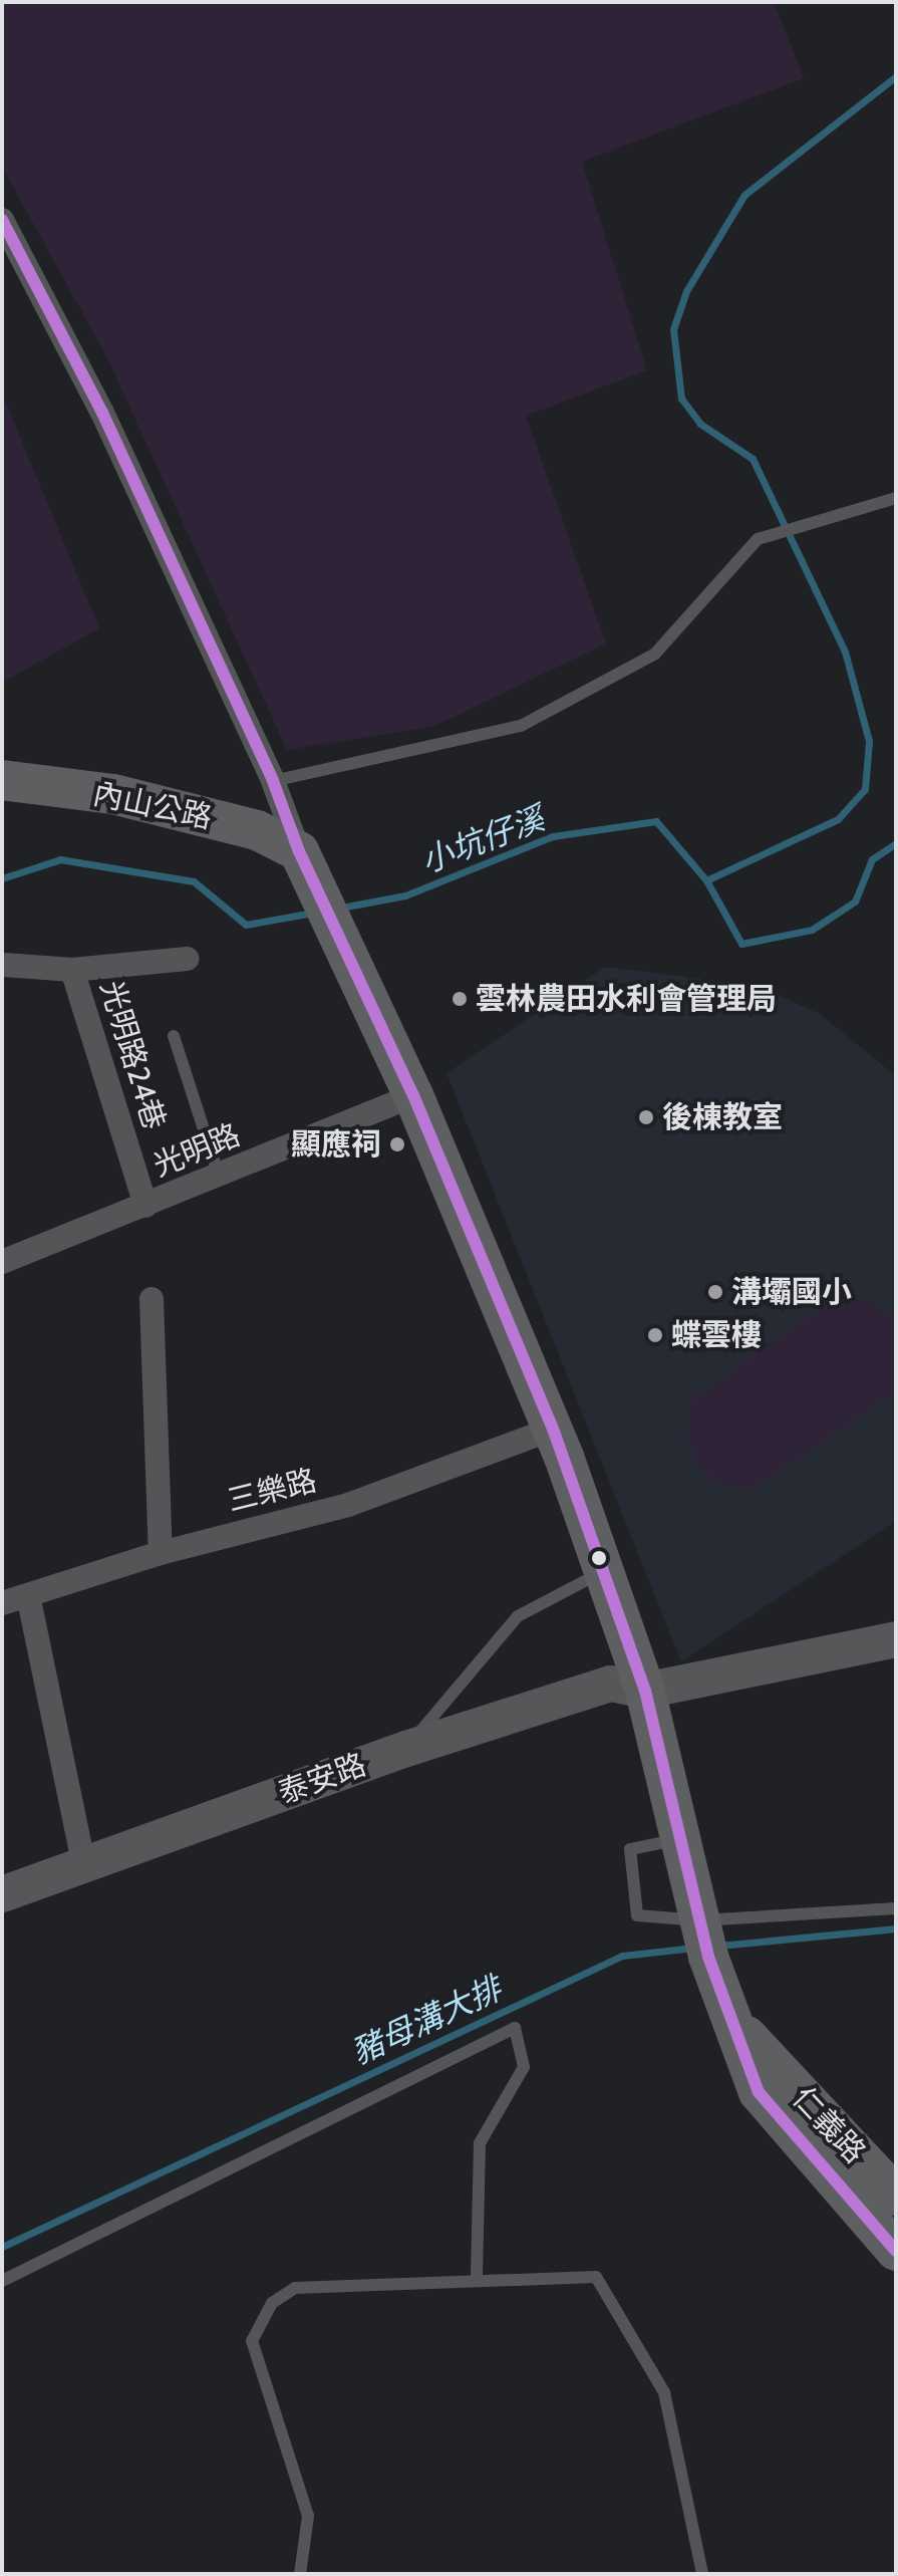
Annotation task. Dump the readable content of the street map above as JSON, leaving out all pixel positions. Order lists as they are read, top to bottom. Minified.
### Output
{"streets":{"main road":["內山公路","仁義路"],"street":["光明路24巷","光明路","三樂路","泰安路"]},"crossings":[["內山公路","仁義路"],["光明路24巷","光明路"],["光明路","仁義路"],["三樂路","仁義路"],["泰安路","仁義路"]],"water":["小坑仔溪","豬母溝大排"],"places":["雲林農田水利會管理局","後棟教室","顯應祠","溝壩國小","蝶雲樓"]}
